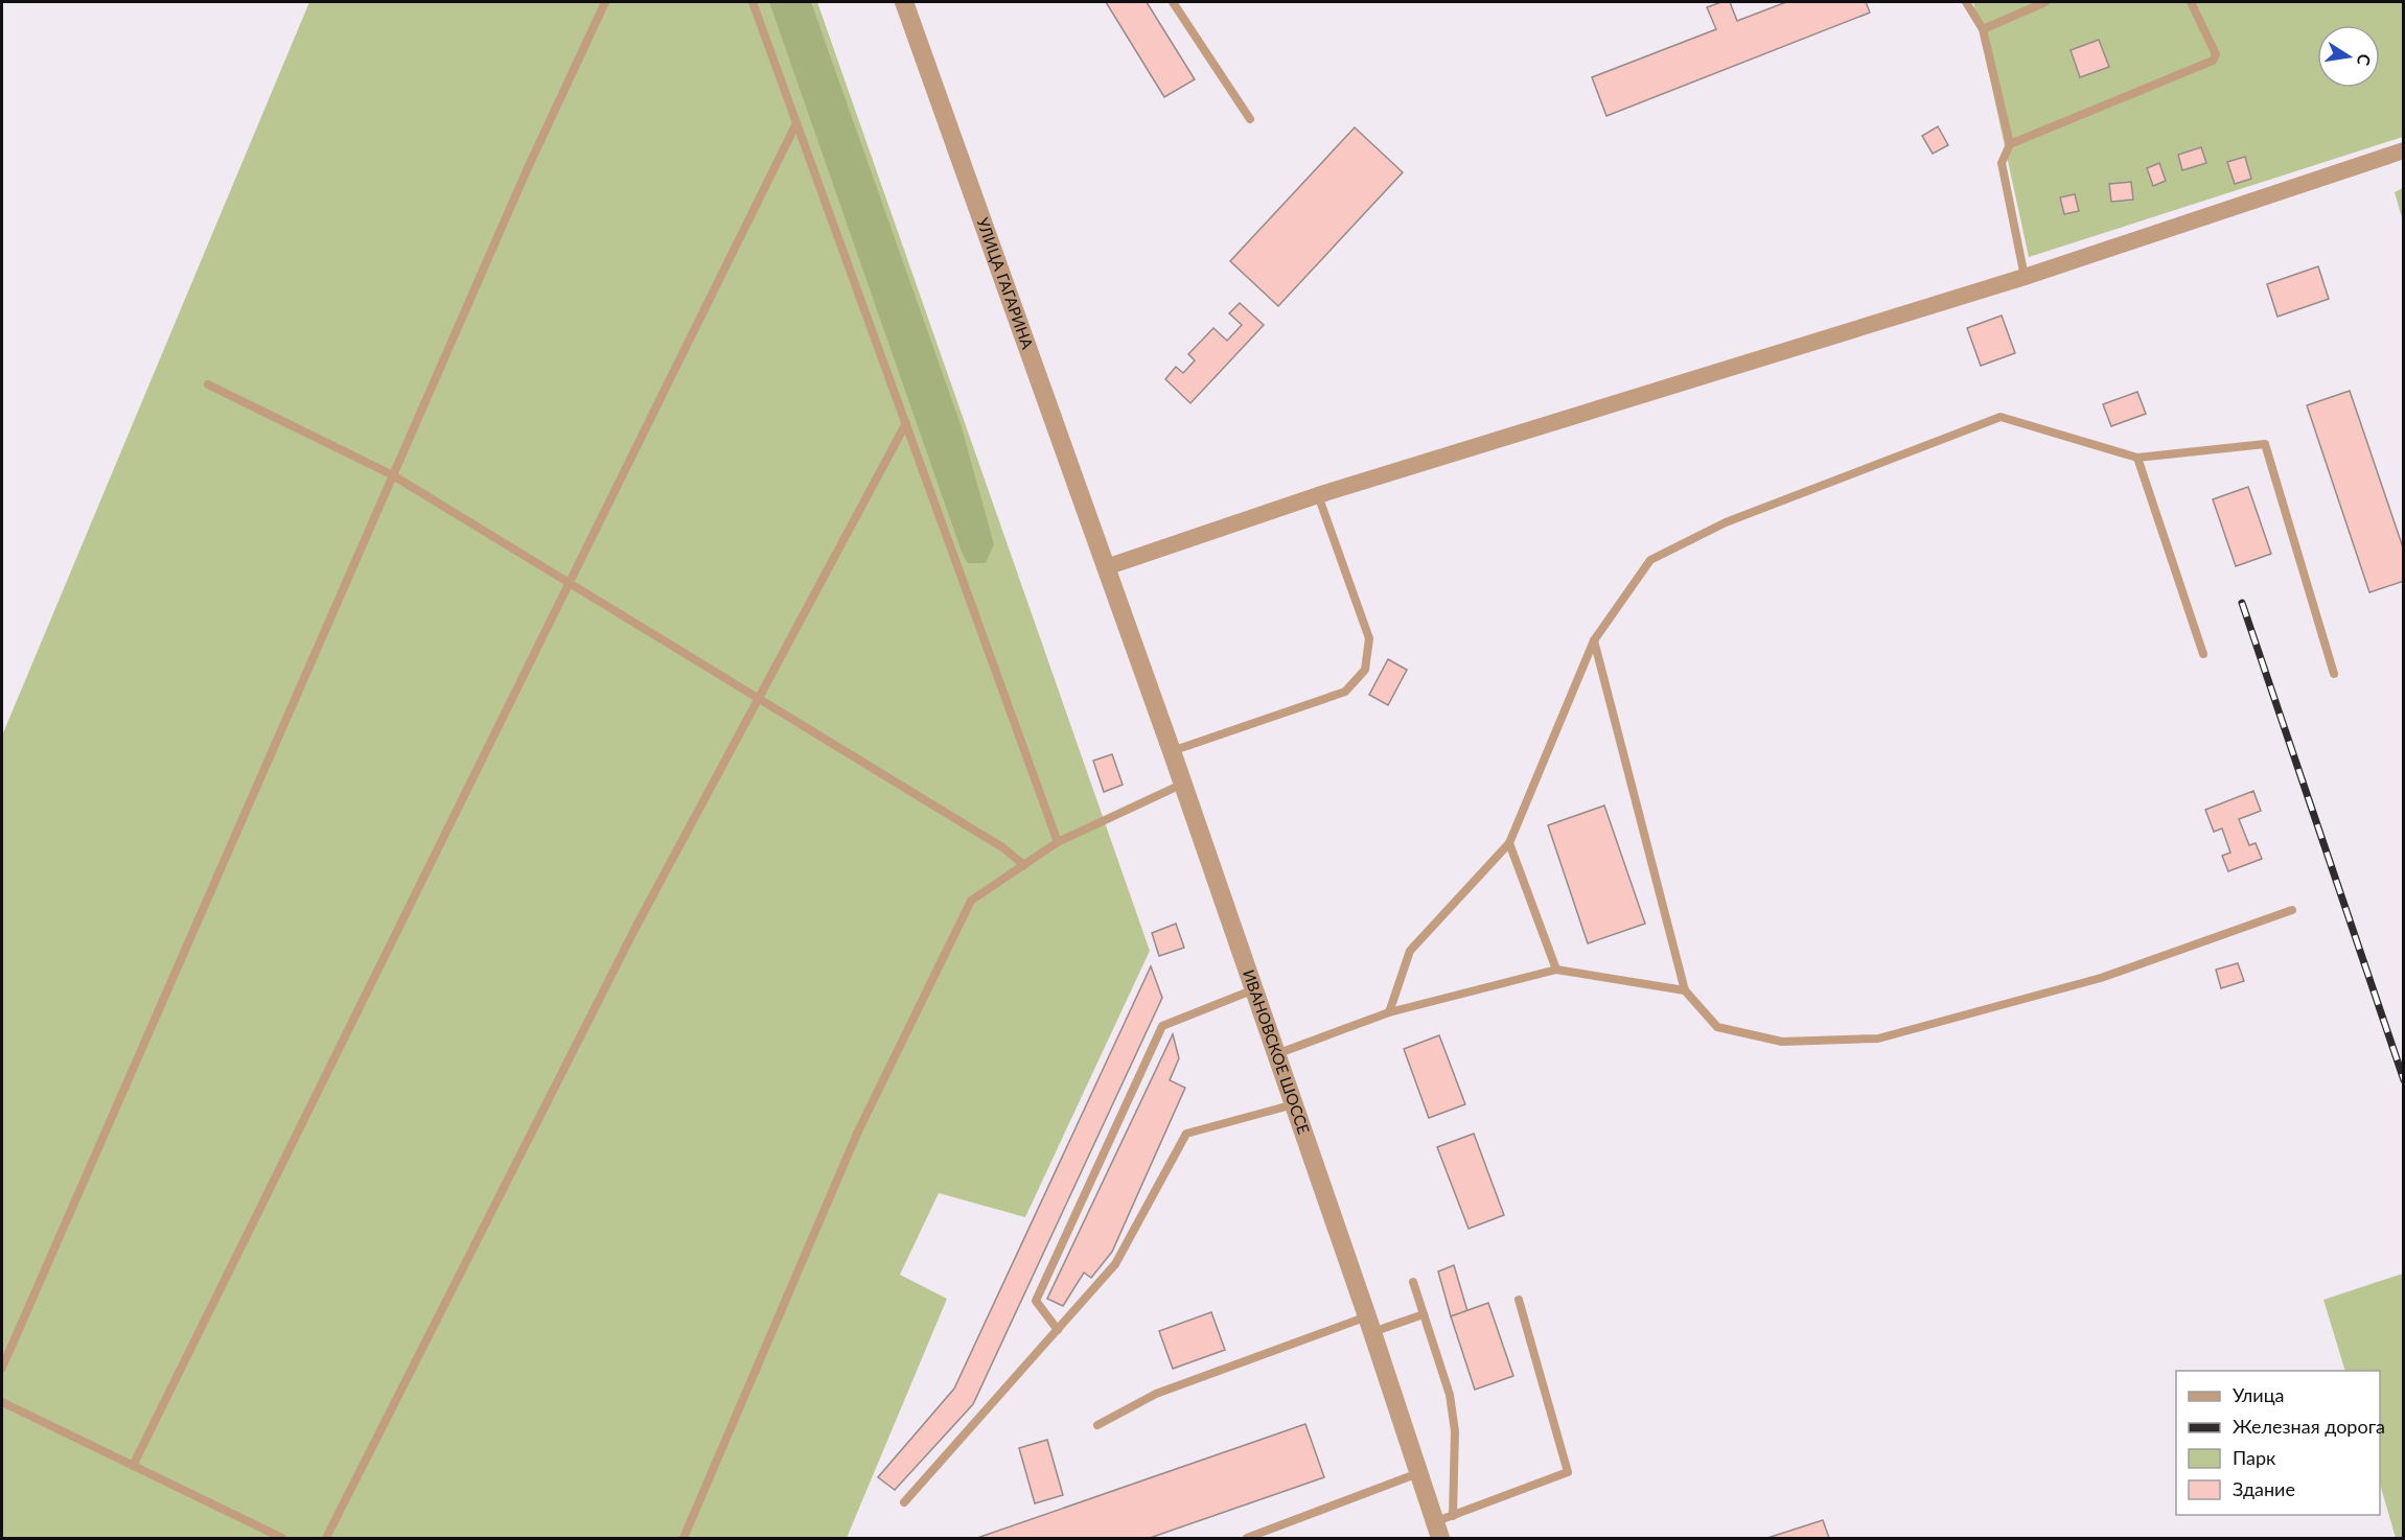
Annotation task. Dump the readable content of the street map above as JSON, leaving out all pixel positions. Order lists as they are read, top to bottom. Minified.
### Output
{"streets":{"street":["УЛИЦА ГАГАРИНА","ИВАНОВСКОЕ ШОССЕ"]},"crossings":[["УЛИЦА ГАГАРИНА","ИВАНОВСКОЕ ШОССЕ"]],"legend":["Улица","Железная дорога","Парк","Здание"],"north":"right"}
